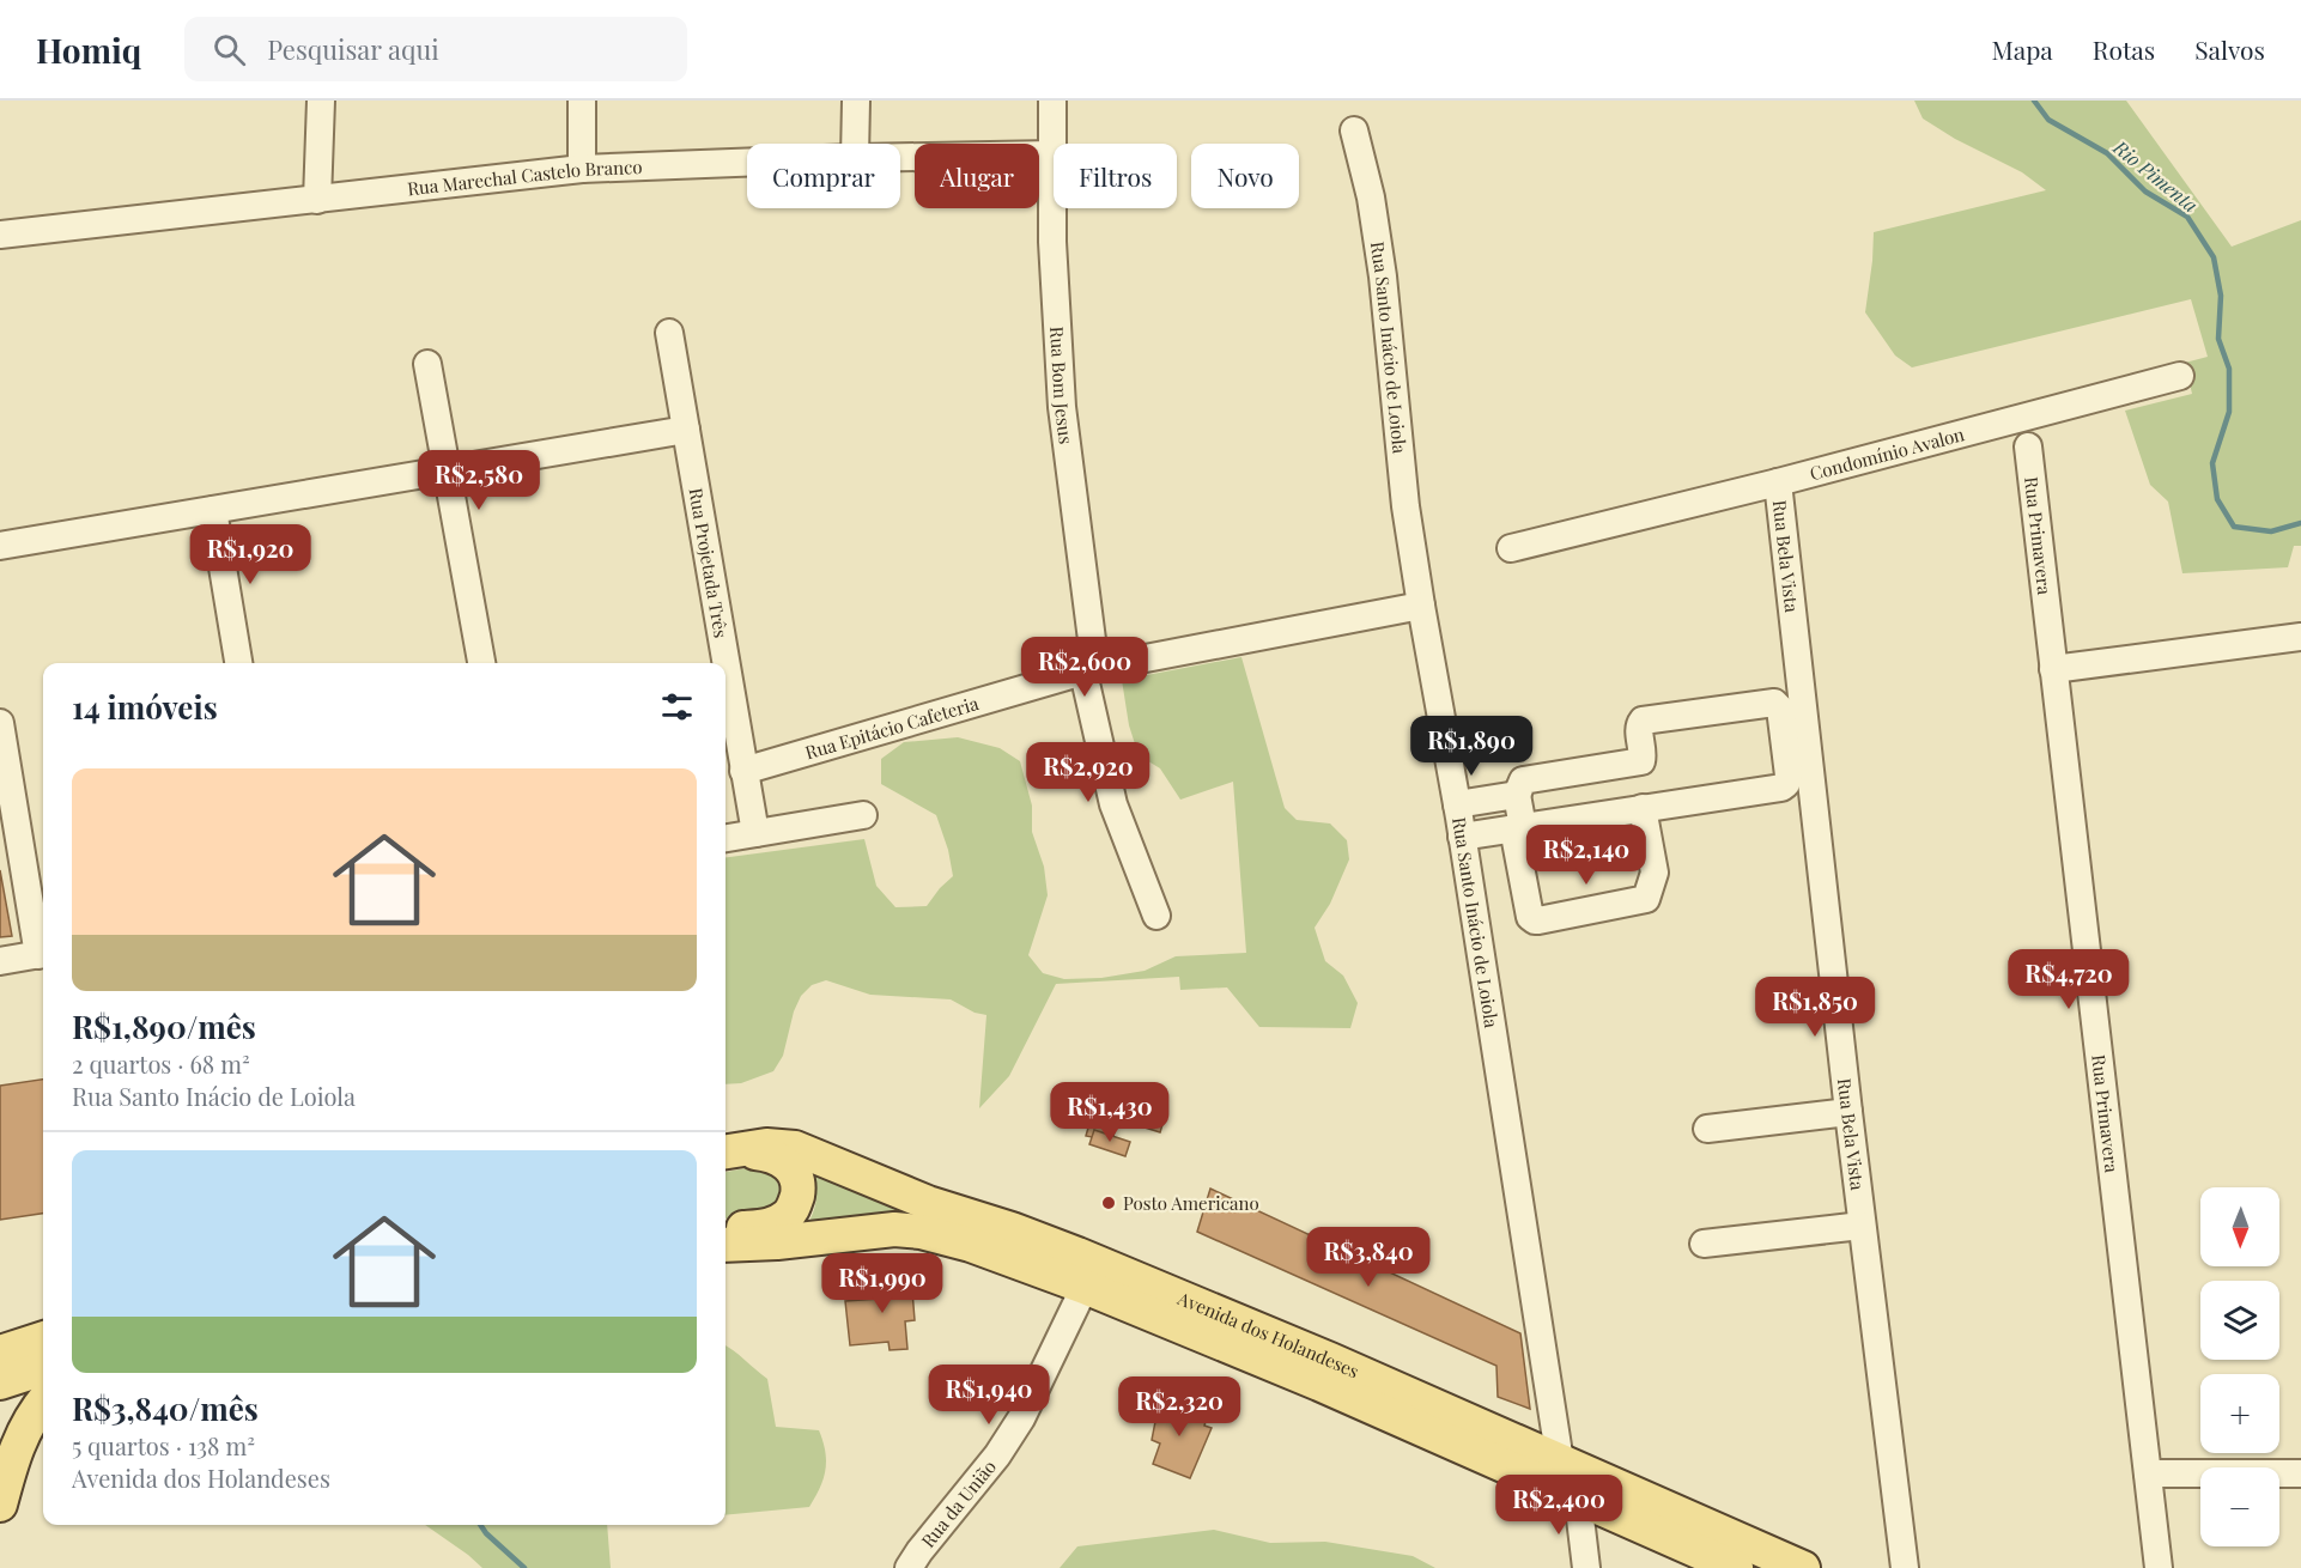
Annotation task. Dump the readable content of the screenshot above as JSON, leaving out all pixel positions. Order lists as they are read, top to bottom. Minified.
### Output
{"streets":{"main road":["Avenida dos Holandeses"],"street":["Rua Marechal Castelo Branco","Rua Santo Inácio de Loiola","Rua Bom Jesus","Condomínio Avalon","Rua Primavera","Rua Bela Vista","Rua Projetada Três","Rua Epitácio Cafeteria","Rua da União"]},"crossings":[["Rua Marechal Castelo Branco","Rua Bom Jesus"],["Rua Santo Inácio de Loiola","Rua Epitácio Cafeteria"],["Rua Santo Inácio de Loiola","Avenida dos Holandeses"],["Rua Bom Jesus","Rua Epitácio Cafeteria"],["Condomínio Avalon","Rua Bela Vista"],["Rua Projetada Três","Rua Epitácio Cafeteria"],["Avenida dos Holandeses","Rua da União"]],"water":["Rio Pimenta"],"places":["Posto Americano"],"north":"bottom","page":{"header":"Homiq","search":"Pesquisar aqui","nav":["Mapa","Rotas","Salvos"],"chip":["Comprar","Alugar","Filtros","Novo"],"price":["R$2,580","R$1,920","R$2,600","R$1,890","R$2,920","R$2,140","R$4,720","R$1,850","R$1,430","R$3,840","R$1,990","R$1,940","R$2,320","R$2,400"],"heading":"14 imóveis","list":[{"name":"R$1,890/mês","note":"2 quartos · 68 m² · Rua Santo Inácio de Loiola"},{"name":"R$3,840/mês","note":"5 quartos · 138 m² · Avenida dos Holandeses"}],"map_buttons":["+","−"]}}
